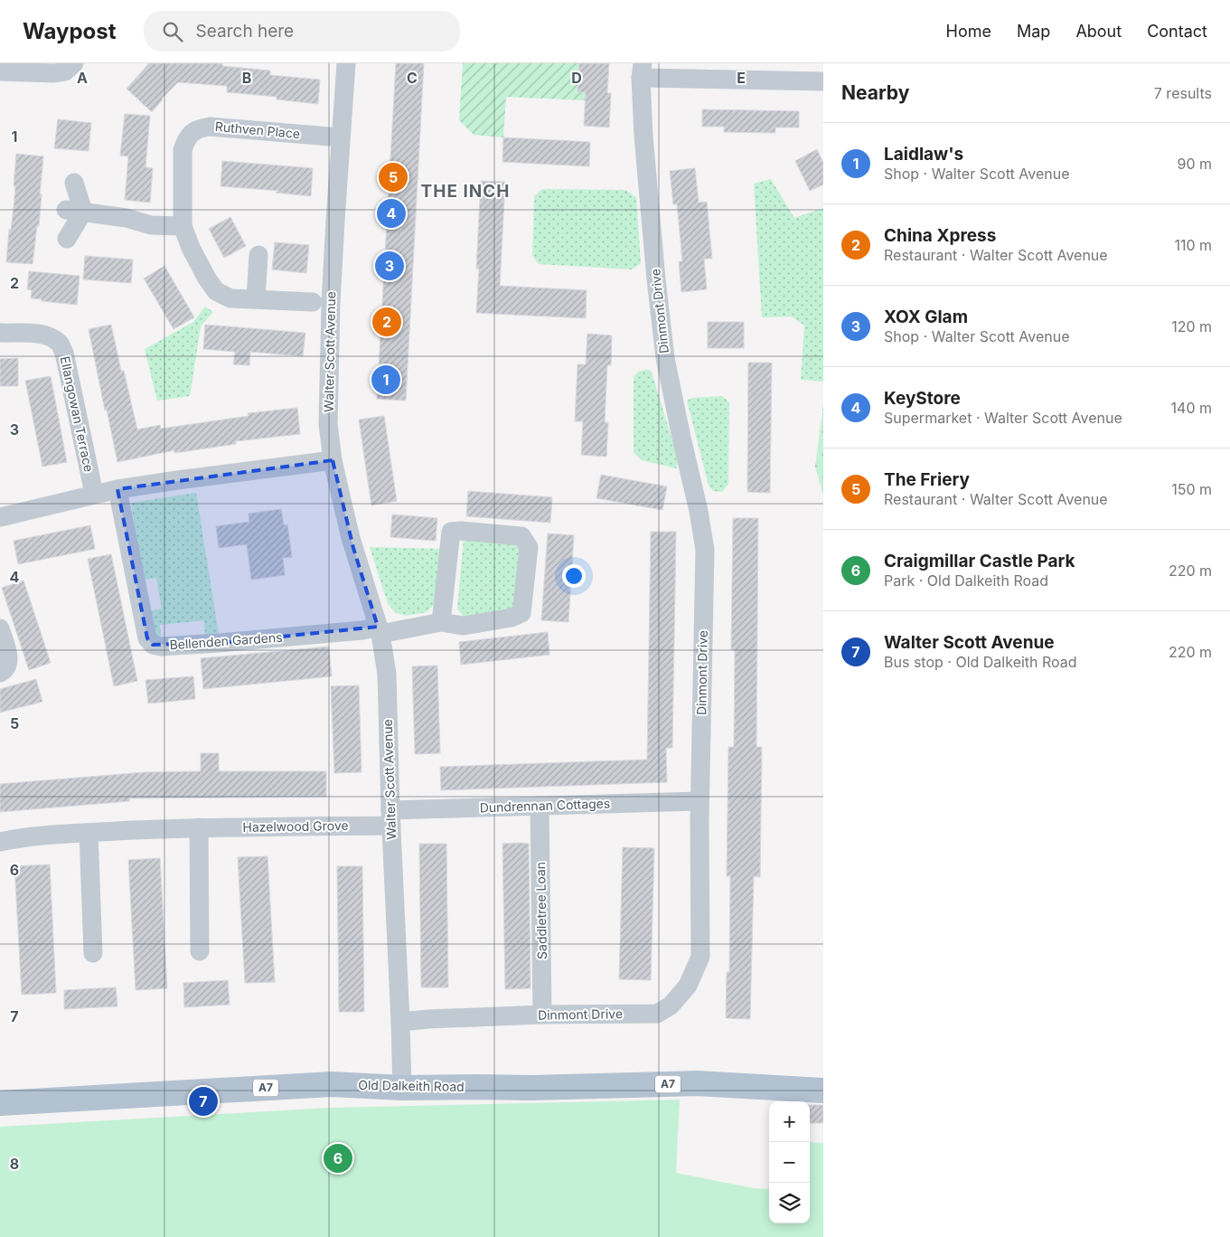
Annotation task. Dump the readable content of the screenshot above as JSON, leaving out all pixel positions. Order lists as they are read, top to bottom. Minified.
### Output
{"streets":{"main road":["A7","Old Dalkeith Road"],"street":["Ruthven Place","Dinmont Drive","Walter Scott Avenue","Ellangowan Terrace","Bellenden Gardens","Dundrennan Cottages","Hazelwood Grove","Saddletree Loan"]},"crossings":[["Ruthven Place","Walter Scott Avenue"],["Dinmont Drive","Walter Scott Avenue"],["Dinmont Drive","Dundrennan Cottages"],["Dinmont Drive","Saddletree Loan"],["Walter Scott Avenue","Bellenden Gardens"],["Walter Scott Avenue","Dundrennan Cottages"],["Walter Scott Avenue","Hazelwood Grove"],["Walter Scott Avenue","Old Dalkeith Road"],["Dundrennan Cottages","Hazelwood Grove"],["Dundrennan Cottages","Saddletree Loan"]],"districts":["THE INCH"],"page":{"header":"Waypost","search":"Search here","nav":["Home","Map","About","Contact"],"heading":["Nearby","7 results"],"list":[{"mark":"1","name":"Laidlaw's","note":"Shop · Walter Scott Avenue","value":"90 m"},{"mark":"2","name":"China Xpress","note":"Restaurant · Walter Scott Avenue","value":"110 m"},{"mark":"3","name":"XOX Glam","note":"Shop · Walter Scott Avenue","value":"120 m"},{"mark":"4","name":"KeyStore","note":"Supermarket · Walter Scott Avenue","value":"140 m"},{"mark":"5","name":"The Friery","note":"Restaurant · Walter Scott Avenue","value":"150 m"},{"mark":"6","name":"Craigmillar Castle Park","note":"Park · Old Dalkeith Road","value":"220 m"},{"mark":"7","name":"Walter Scott Avenue","note":"Bus stop · Old Dalkeith Road","value":"220 m"}],"pins":["5","4","3","2","1","7","6"],"map_buttons":["+","−"]},"grid":{"columns":["A","B","C","D","E"],"rows":["1","2","3","4","5","6","7","8"]}}
